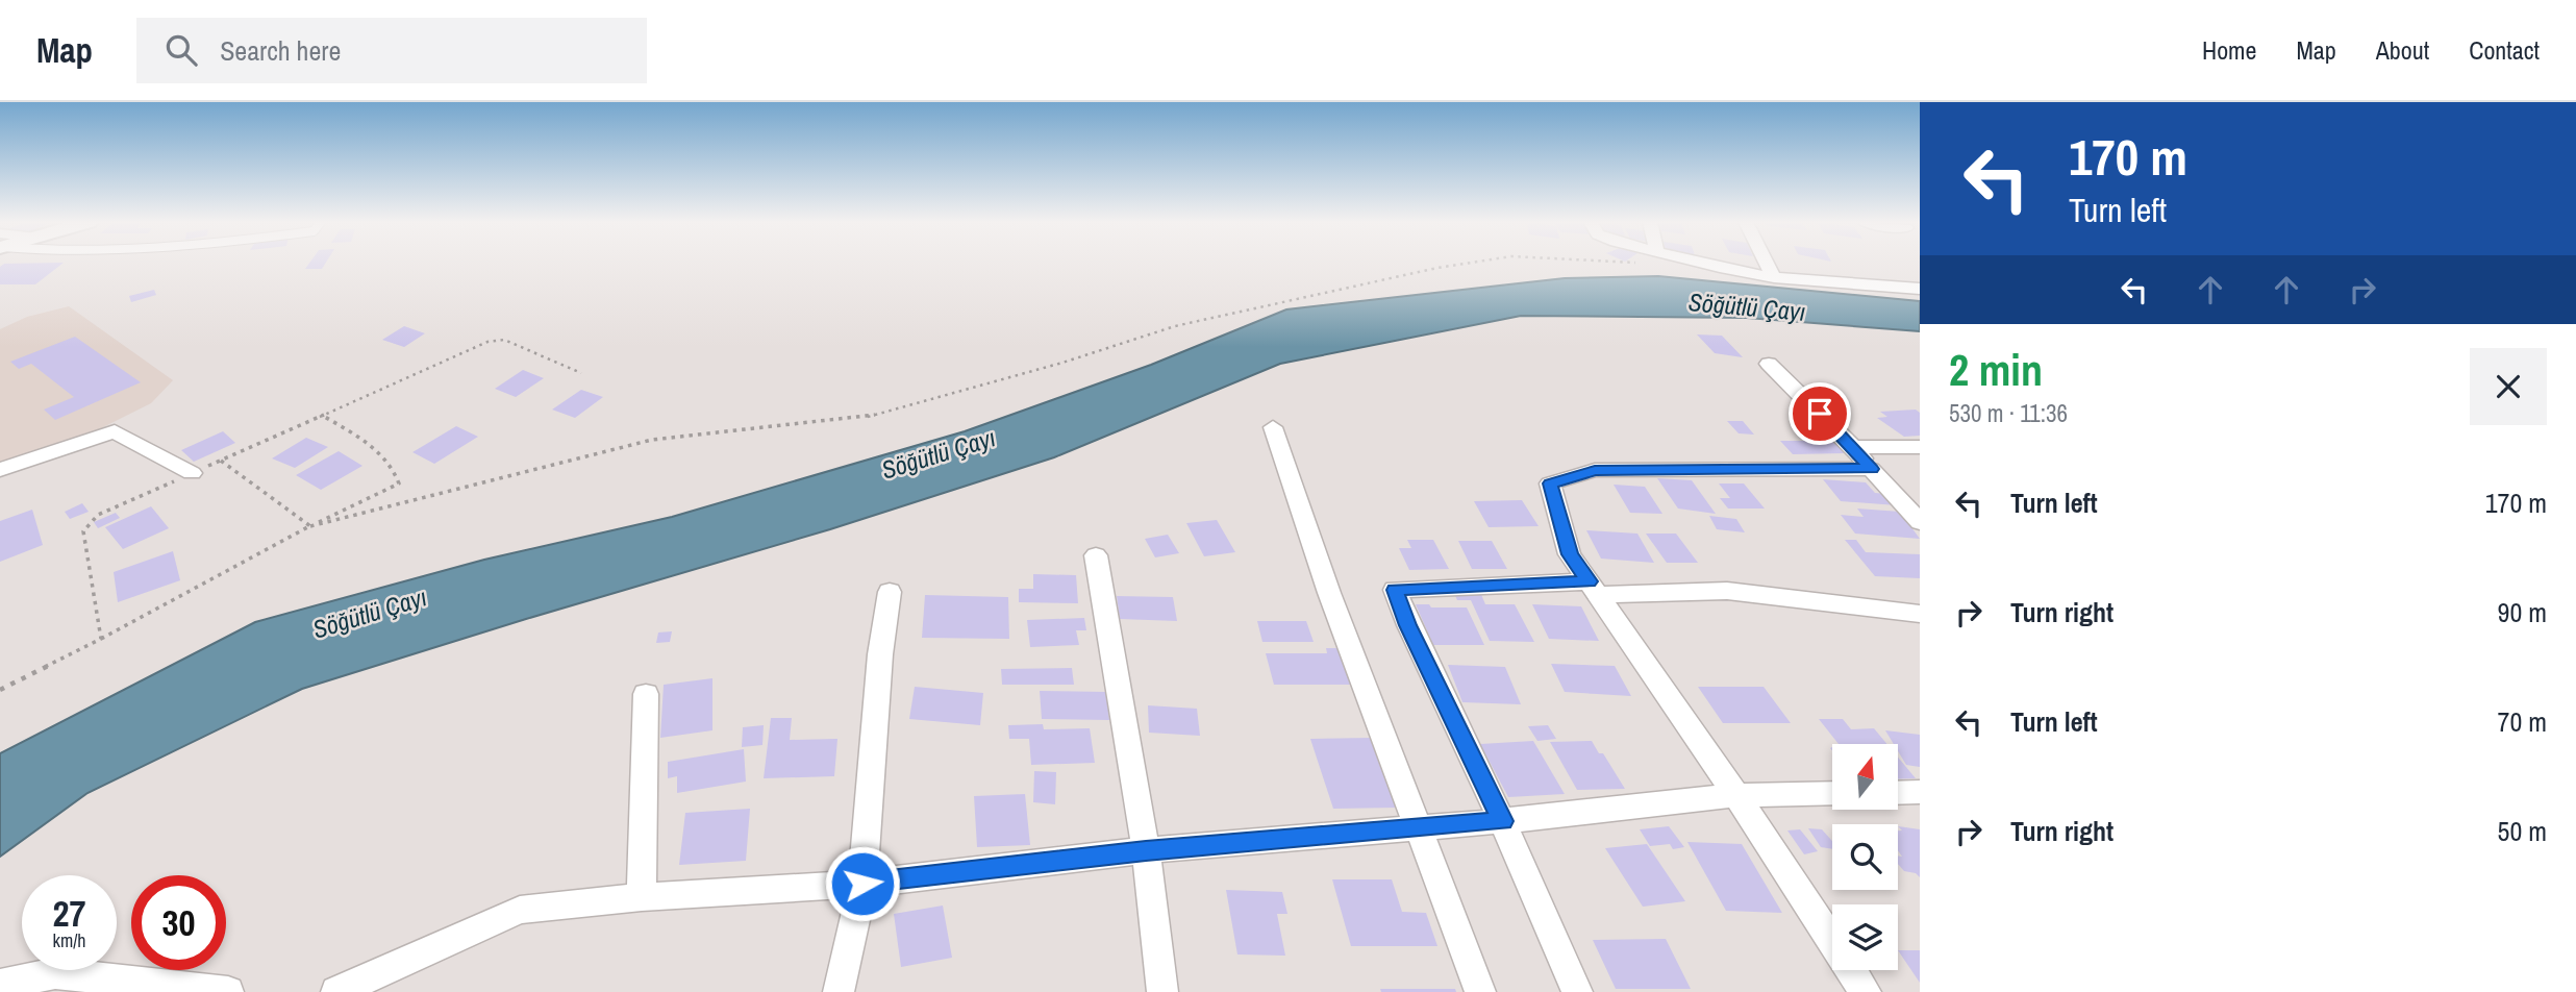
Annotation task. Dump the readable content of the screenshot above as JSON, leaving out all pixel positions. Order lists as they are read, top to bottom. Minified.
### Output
{"water":["Söğütlü Çayı"],"north":"top","page":{"header":"Map","search":"Search here","nav":["Home","Map","About","Contact"],"turn":["170 m","Turn left"],"heading":["2 min","530 m · 11:36"],"list":[{"name":"Turn left","value":"170 m"},{"name":"Turn right","value":"90 m"},{"name":"Turn left","value":"70 m"},{"name":"Turn right","value":"50 m"}],"speed":"27 km/h","limit":"30"}}
